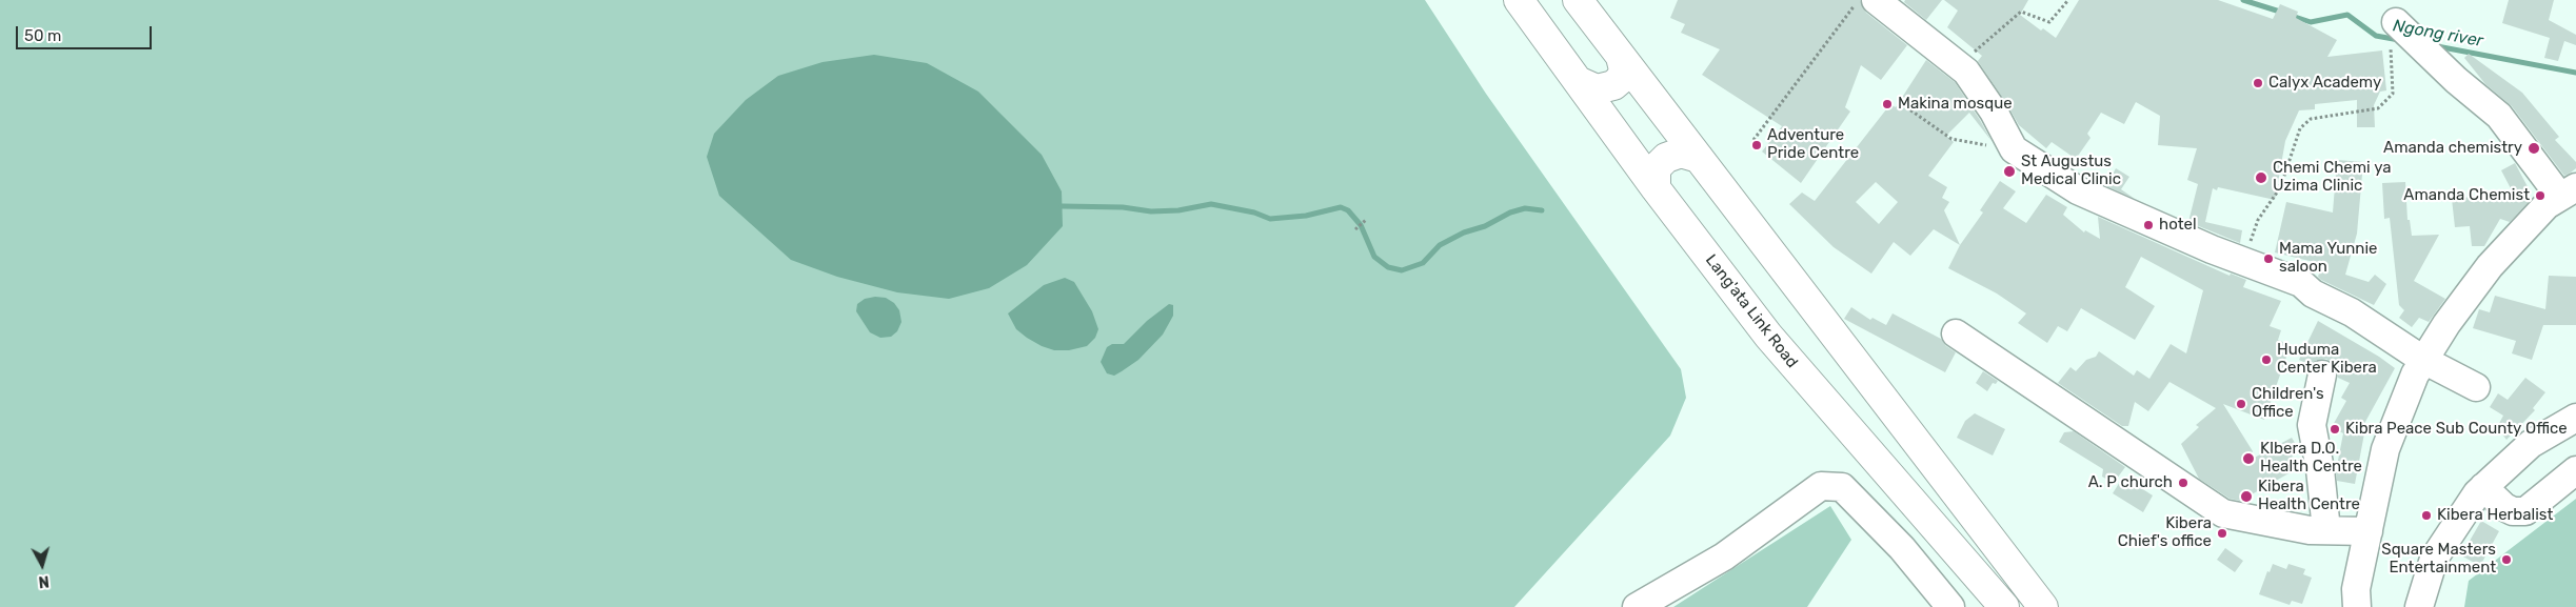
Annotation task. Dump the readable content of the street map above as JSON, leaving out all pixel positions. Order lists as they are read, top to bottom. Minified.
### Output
{"streets":{"main road":["Lang'ata Link Road"]},"water":["Ngong river"],"places":["Calyx Academy","Makina mosque","Adventure Pride Centre","Amanda chemistry","St Augustus Medical Clinic","Chemi Chemi ya Uzima Clinic","Amanda Chemist","hotel","Mama Yunnie saloon","Huduma Center Kibera","Children's Office","Kibra Peace Sub County Office","KIbera D.O. Health Centre","A. P church","Kibera Health Centre","Kibera Herbalist","Kibera Chief's office","Square Masters Entertainment"],"scale_bar":"50 m","north":"bottom"}
